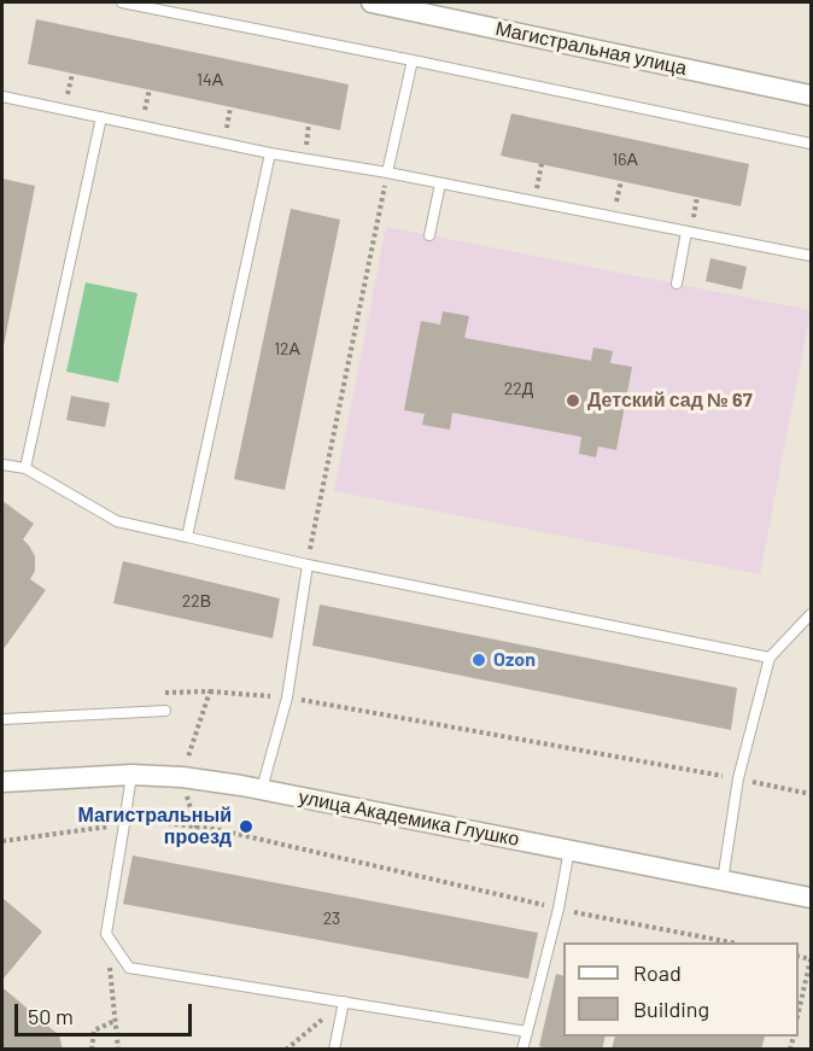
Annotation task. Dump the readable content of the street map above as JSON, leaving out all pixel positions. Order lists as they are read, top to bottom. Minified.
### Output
{"streets":{"street":["Магистральная улица","улица Академика Глушко"]},"places":["Детский сад № 67","Ozon","Магистральный проезд"],"house_numbers":["14А","16А","12А","22Д","22В","23"],"legend":["Road","Building"],"scale_bar":"50 m"}
